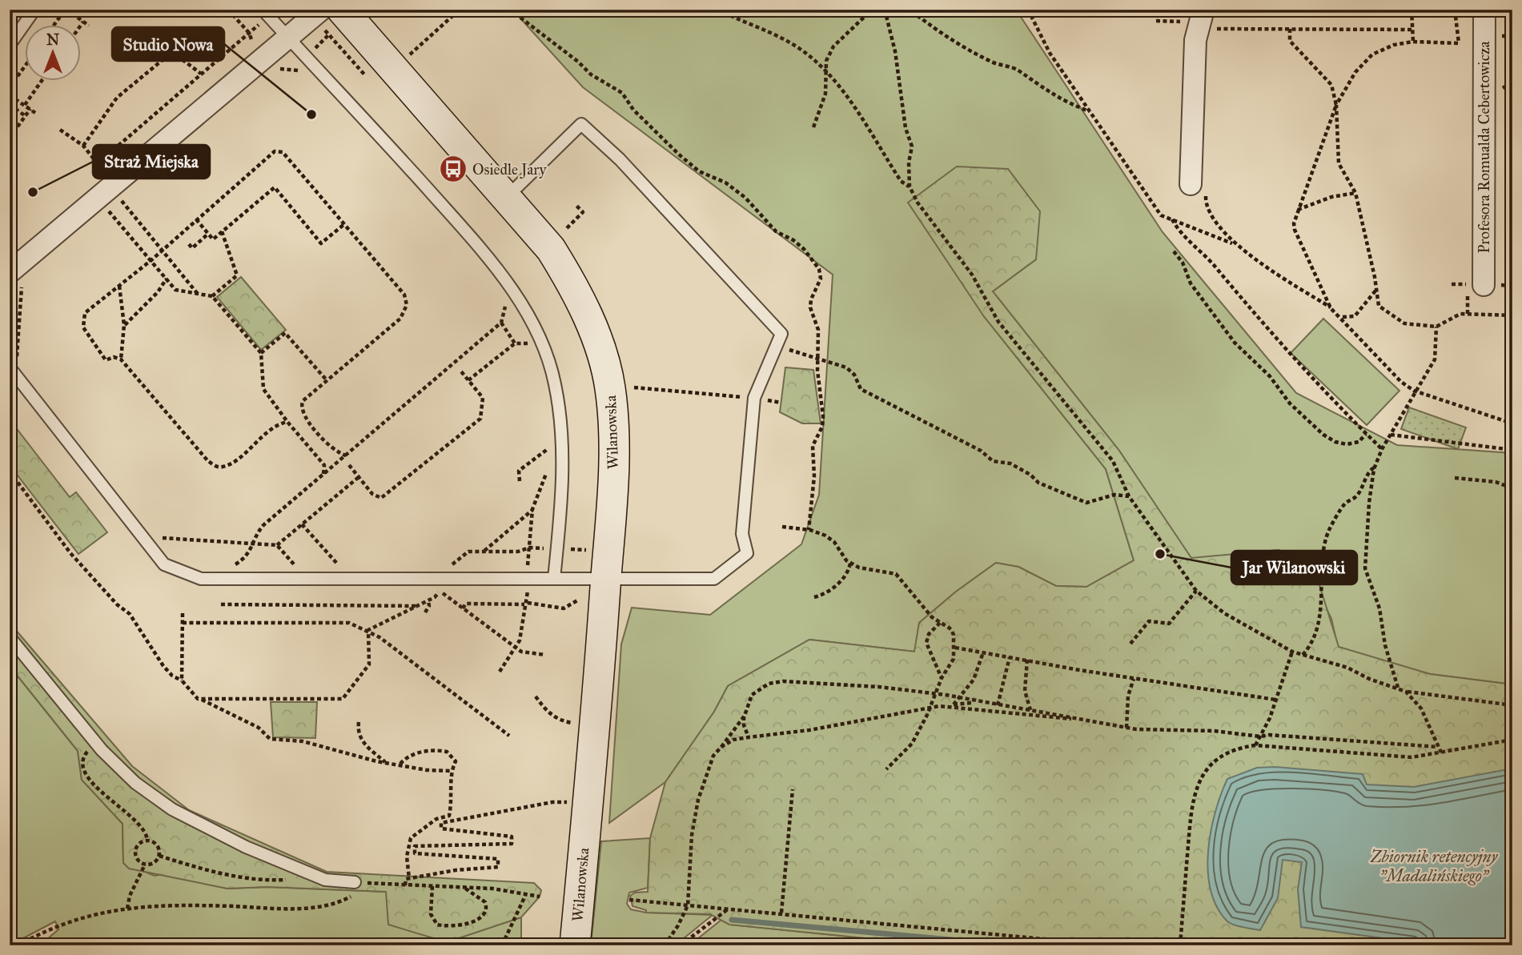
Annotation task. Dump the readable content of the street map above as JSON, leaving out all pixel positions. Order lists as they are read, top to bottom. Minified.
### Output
{"streets":{"street":["Profesora Romualda Cebertowicza","Wilanowska"]},"water":["Zbiornik retencyjny \"Madalińskiego\""],"places":{"other":["Studio Nowa","Straż Miejska","Jar Wilanowski"],"bus stop":["Osiedle Jary"]},"north":"top"}
